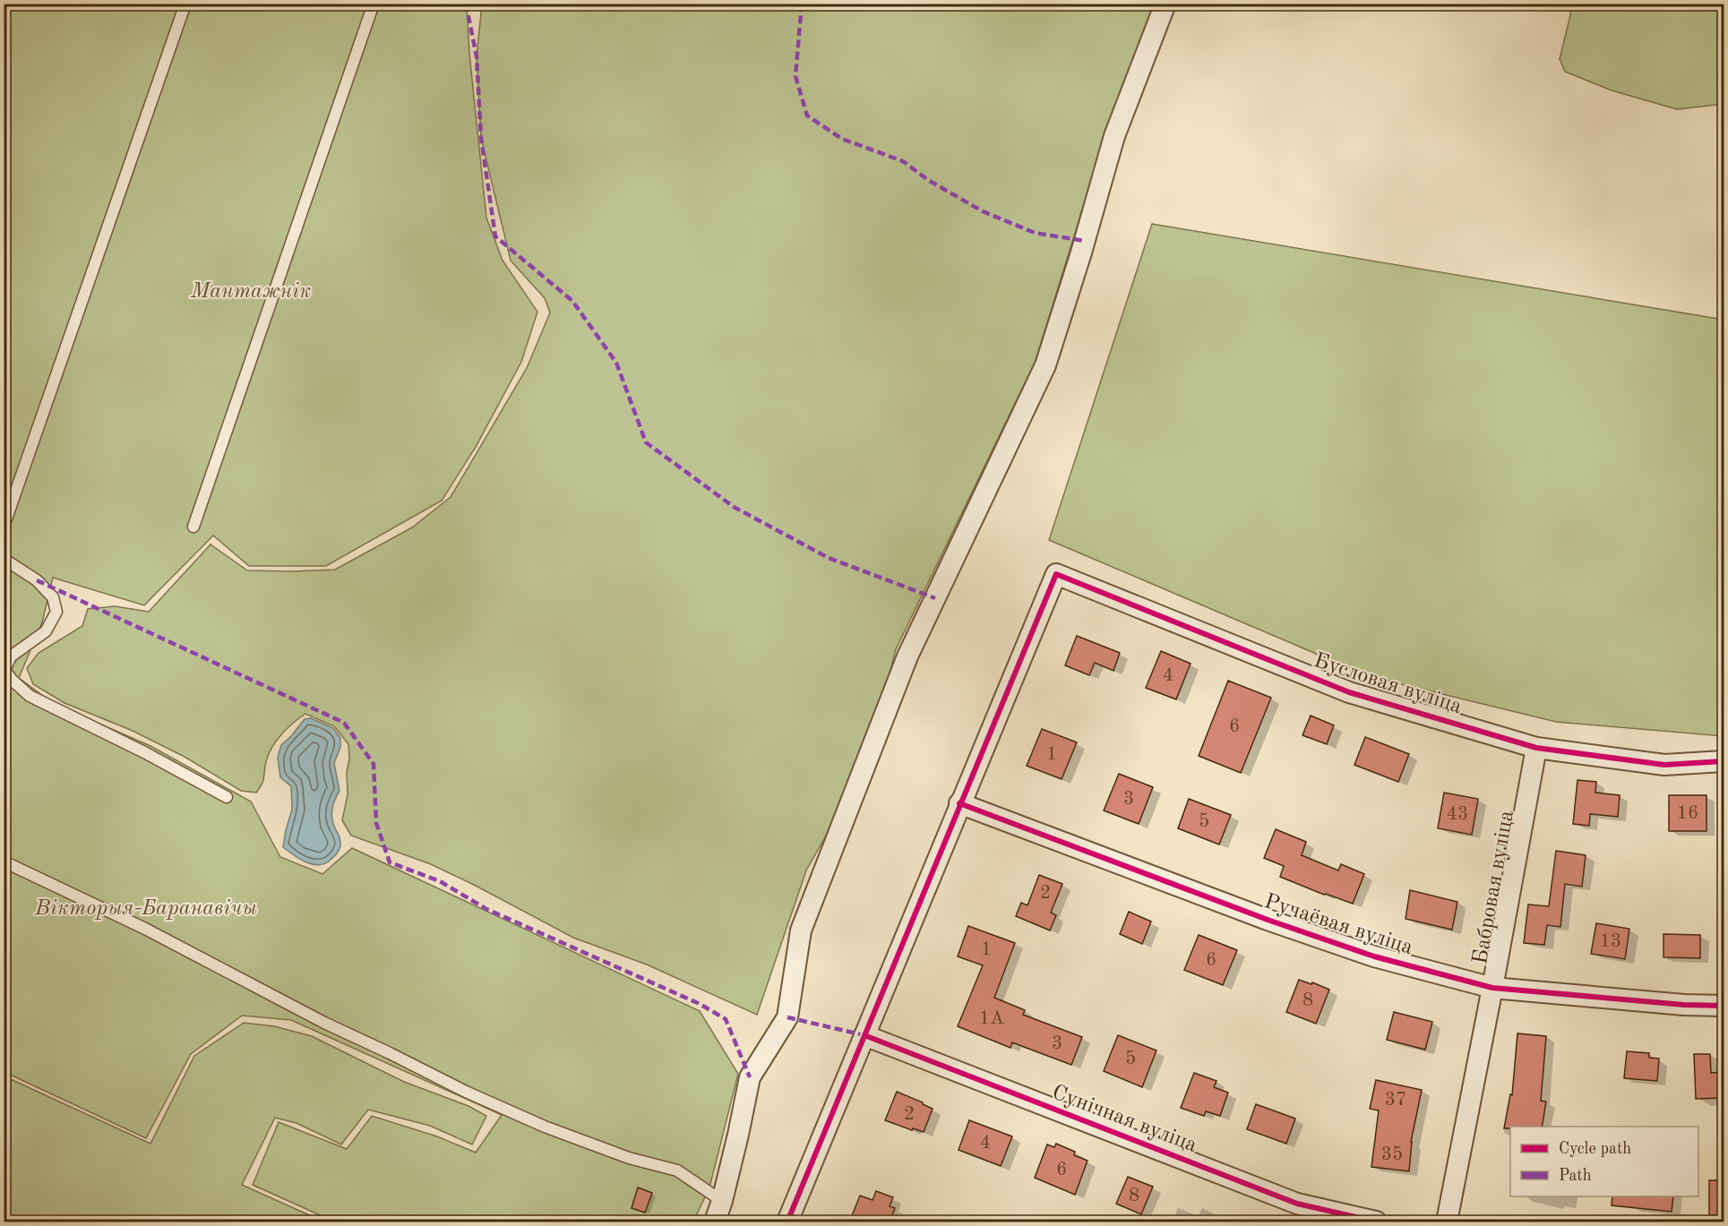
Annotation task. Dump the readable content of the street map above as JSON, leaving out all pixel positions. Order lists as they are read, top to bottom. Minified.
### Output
{"streets":{"street":["Бусловая вуліца","Бабровая вуліца","Ручаёвая вуліца","Сунічная вуліца"]},"crossings":[["Бусловая вуліца","Бабровая вуліца"],["Бусловая вуліца","Ручаёвая вуліца"],["Бабровая вуліца","Ручаёвая вуліца"]],"parks":["Мантажнік","Вікторыя-Баранавічы"],"house_numbers":["4","6","1","3","16","43","5","2","13","1","6","8","1А","3","5","37","2","4","35","6","8"],"legend":["Cycle path","Path"]}
